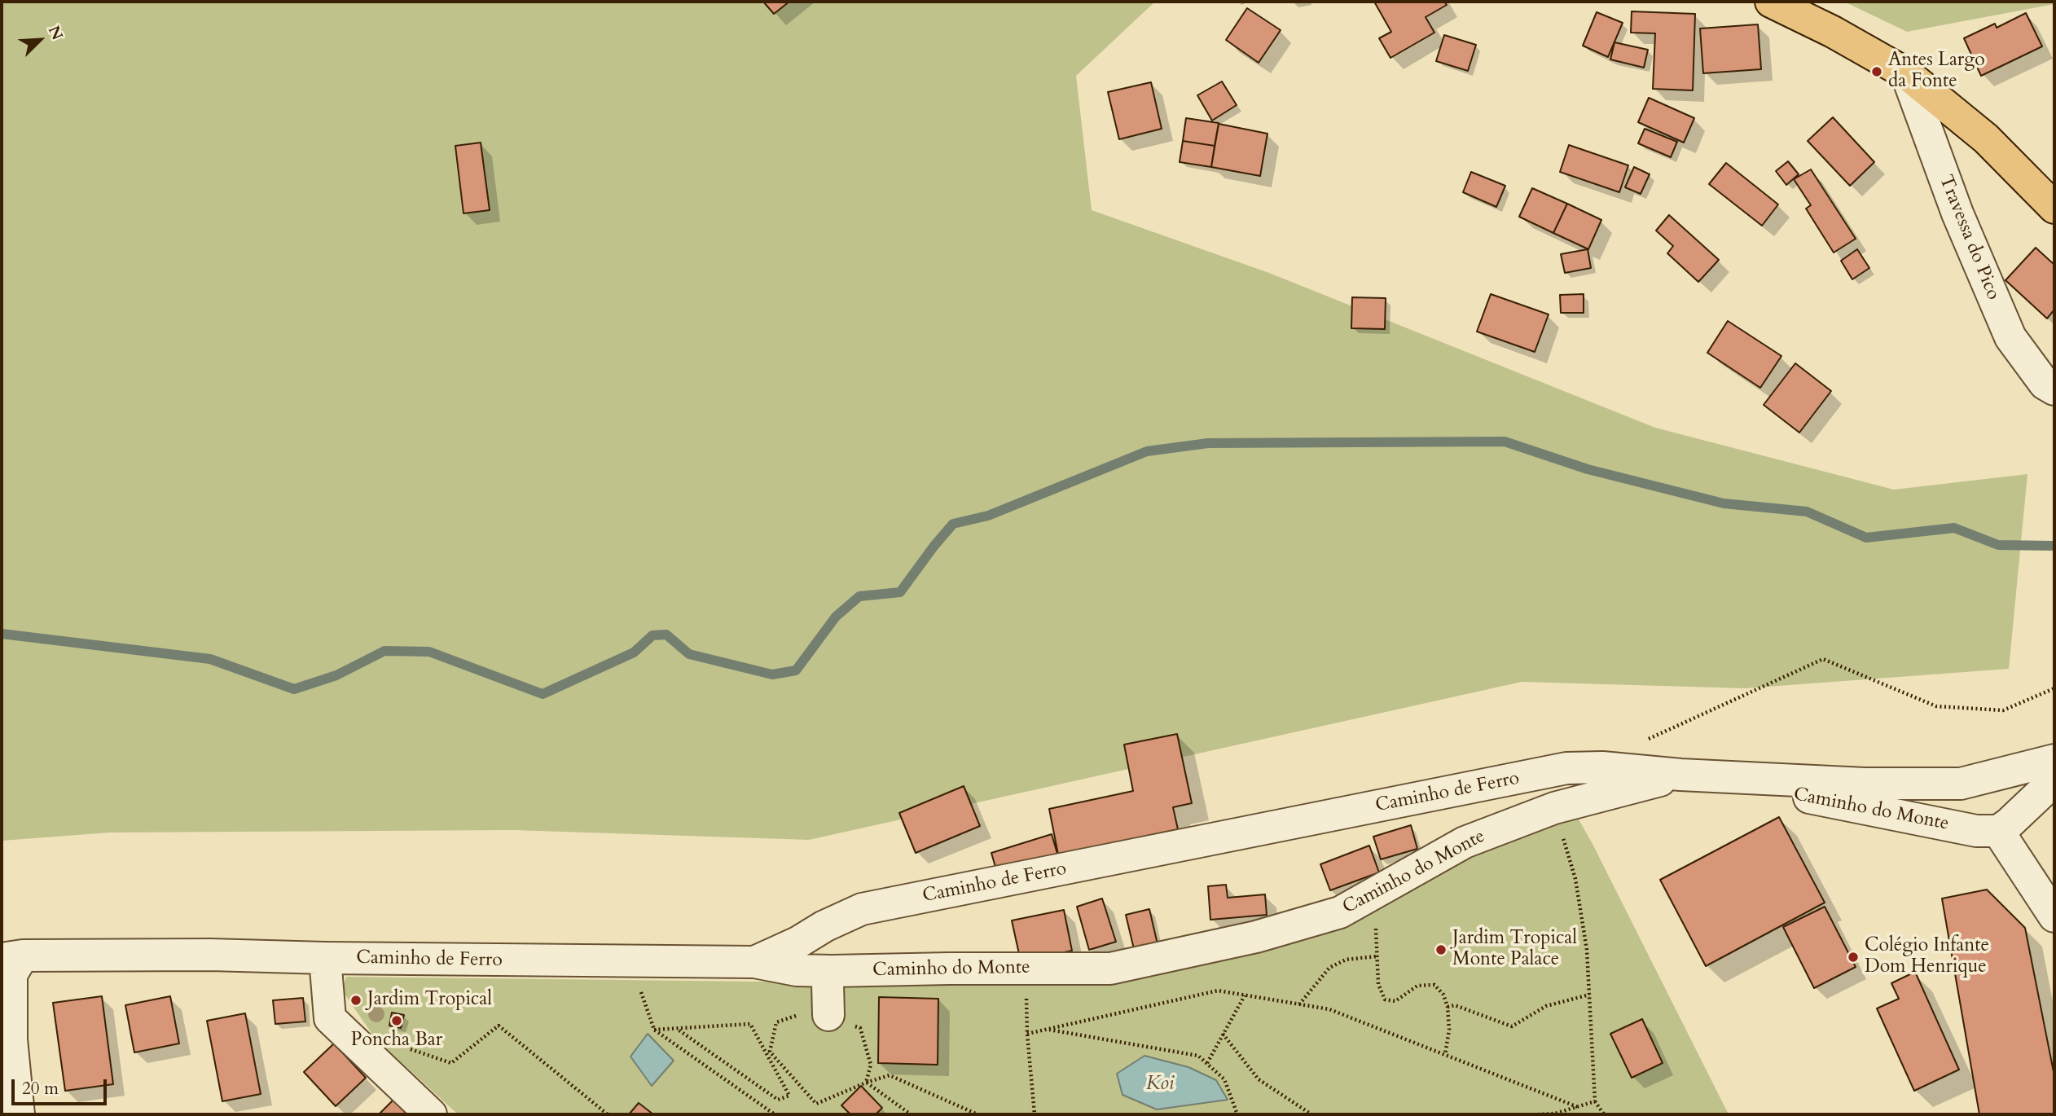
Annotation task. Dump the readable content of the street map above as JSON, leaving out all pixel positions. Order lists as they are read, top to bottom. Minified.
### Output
{"streets":{"street":["Travessa do Pico","Caminho de Ferro","Caminho do Monte"]},"crossings":[["Caminho de Ferro","Caminho do Monte"]],"water":["Koi"],"places":["Antes Largo da Fonte","Jardim Tropical Monte Palace","Colégio Infante Dom Henrique","Jardim Tropical","Poncha Bar"],"scale_bar":"20 m","north":"top right"}
